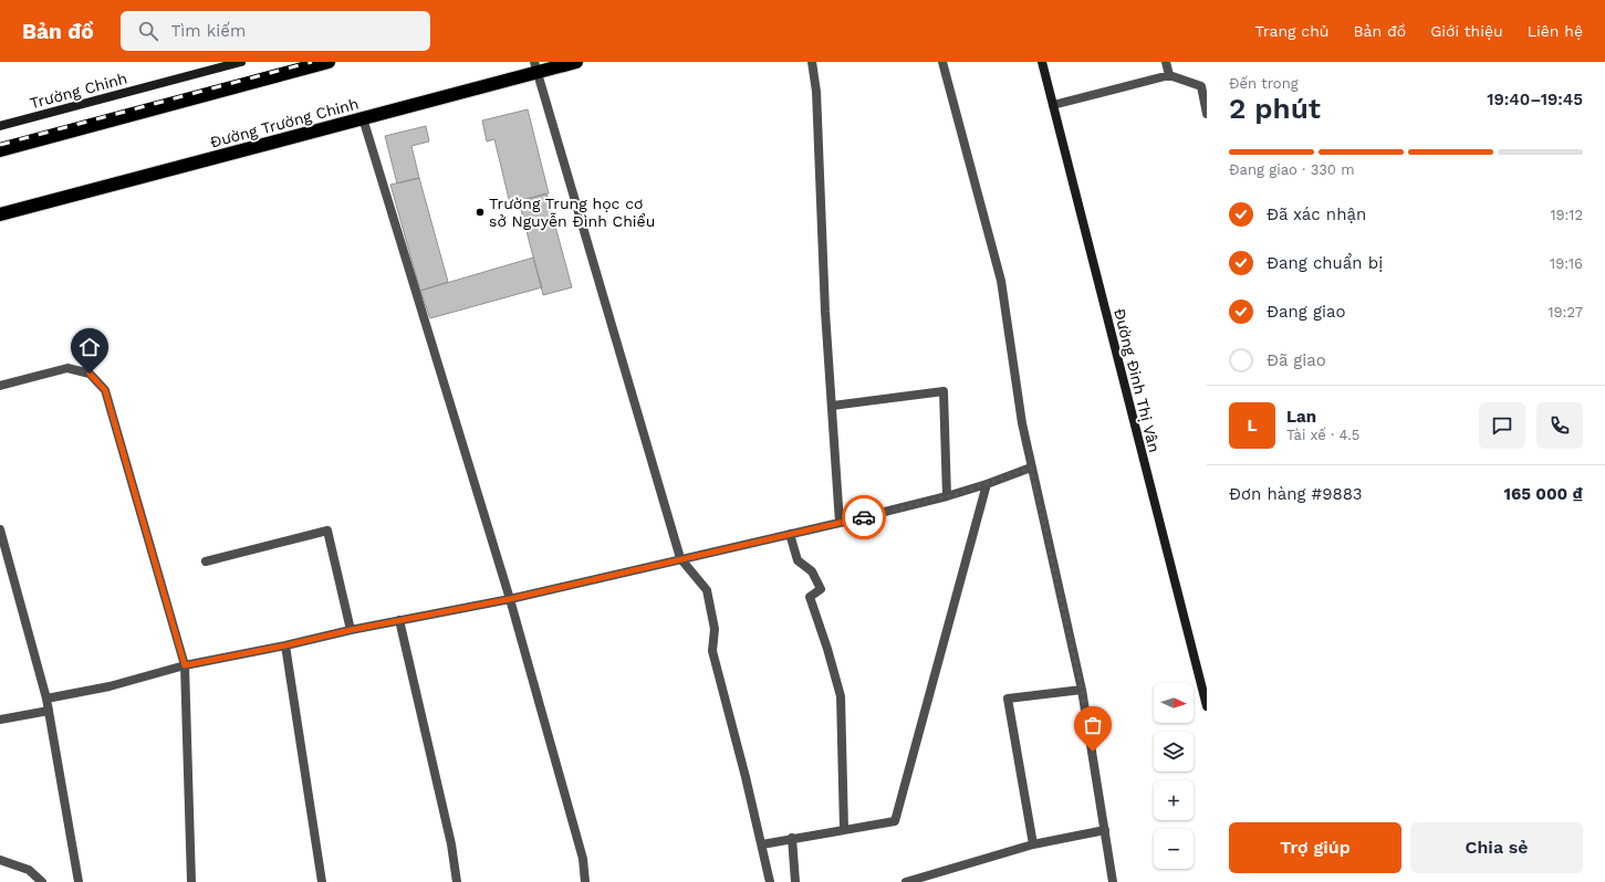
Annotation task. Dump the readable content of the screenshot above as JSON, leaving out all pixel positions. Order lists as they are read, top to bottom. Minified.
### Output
{"streets":{"highway":["Đường Trường Chinh"],"street":["Trường Chinh","Đường Đinh Thị Vân"]},"places":["Trường Trung học cơ sở Nguyễn Đình Chiểu"],"north":"right","page":{"header":"Bản đồ","search":"Tìm kiếm","nav":["Trang chủ","Bản đồ","Giới thiệu","Liên hệ"],"heading":["2 phút","Đến trong","19:40–19:45"],"panel":["Lan","Tài xế · 4.5","Đơn hàng #9883","165 000 ₫"],"bar":"Đang giao · 330 m","list":[["Đã xác nhận","19:12"],["Đang chuẩn bị","19:16"],["Đang giao","19:27"],"Đã giao"],"round":"L","map_buttons":["+","−"],"buttons":["Trợ giúp","Chia sẻ"]}}
